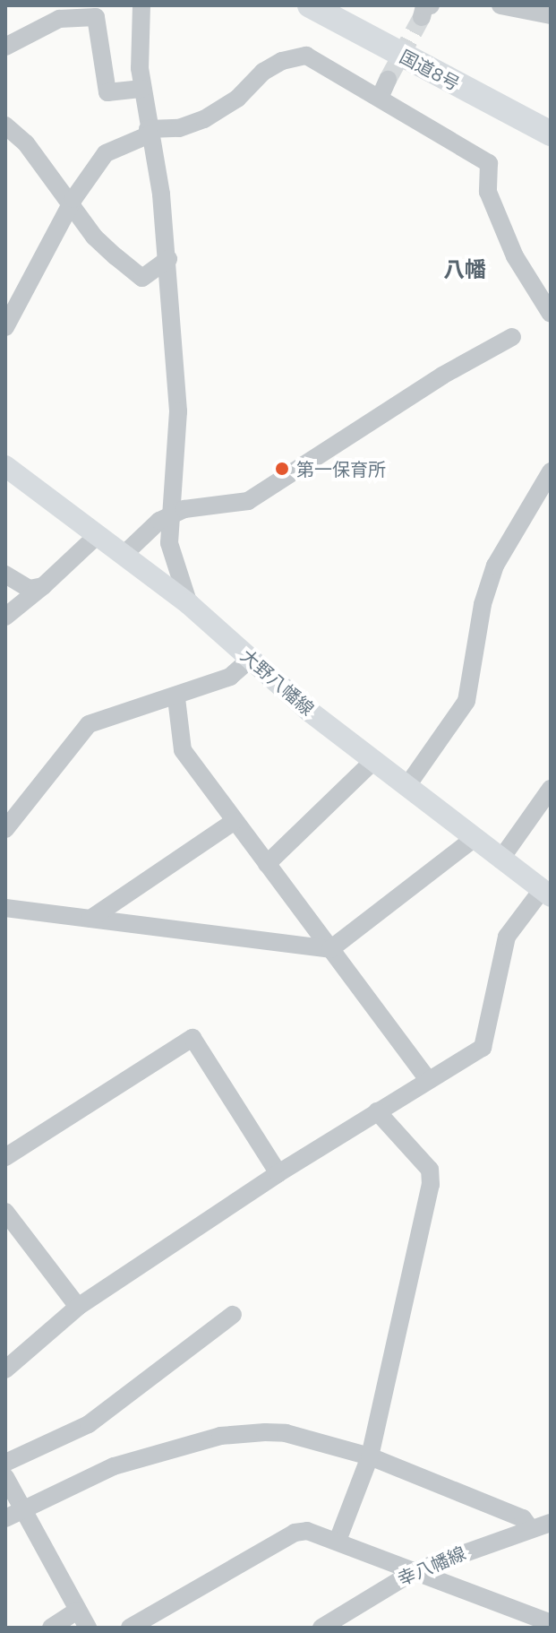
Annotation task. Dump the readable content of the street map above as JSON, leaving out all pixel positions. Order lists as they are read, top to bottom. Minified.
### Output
{"streets":{"highway":["国道8号"],"main road":["大野八幡線"],"street":["幸八幡線"]},"districts":["八幡"],"places":["第一保育所"]}
